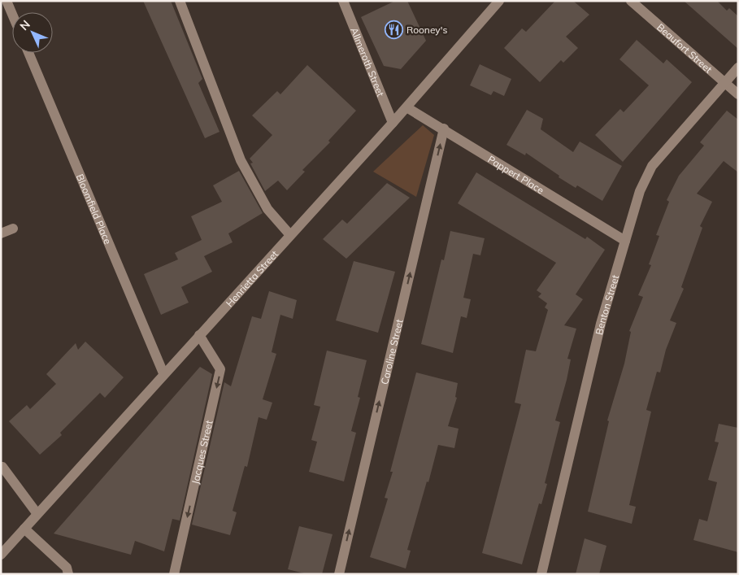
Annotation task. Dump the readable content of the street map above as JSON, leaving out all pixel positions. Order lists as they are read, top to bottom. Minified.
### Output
{"streets":{"street":["Beaufort Street","Allmeroth Street","Pappert Place","Bloomfield Place","Henrietta Street","Benton Street","Caroline Street","Jacques Street"]},"crossings":[["Beaufort Street","Benton Street"],["Allmeroth Street","Henrietta Street"],["Pappert Place","Henrietta Street"],["Pappert Place","Benton Street"],["Pappert Place","Caroline Street"],["Bloomfield Place","Henrietta Street"],["Henrietta Street","Jacques Street"]],"one_way":["Caroline Street","Jacques Street"],"places":{"restaurant":["Rooney's"]},"north":"top left"}
